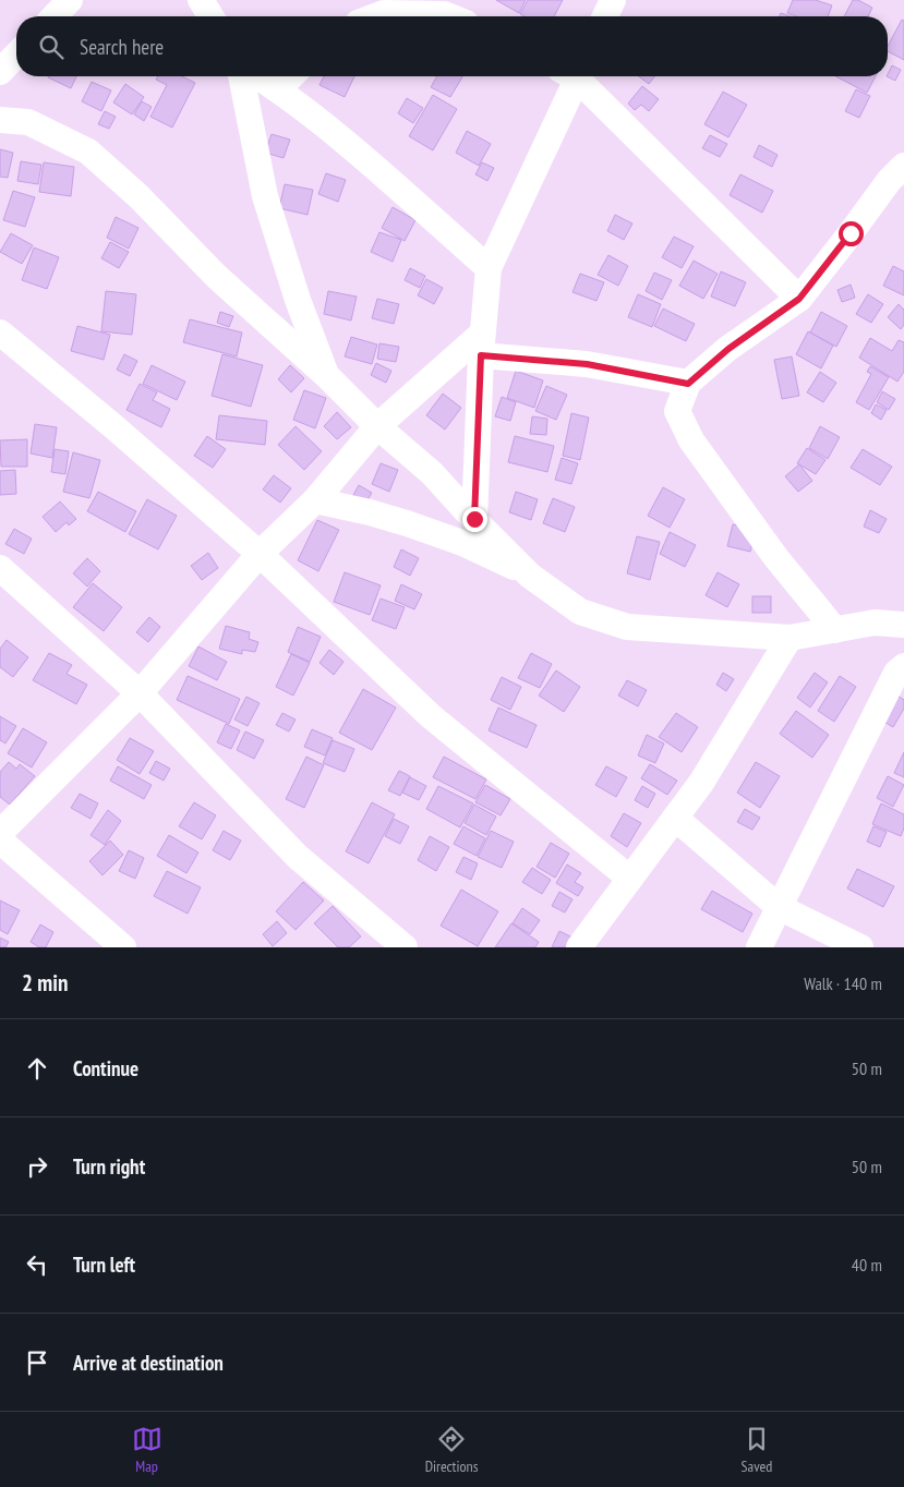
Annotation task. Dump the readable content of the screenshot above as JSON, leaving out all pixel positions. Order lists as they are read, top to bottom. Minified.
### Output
{"page":{"search":"Search here","heading":["2 min","Walk · 140 m"],"list":[["Continue","50 m"],["Turn right","50 m"],["Turn left","40 m"],"Arrive at destination"],"nav":["Map","Directions","Saved"]}}
